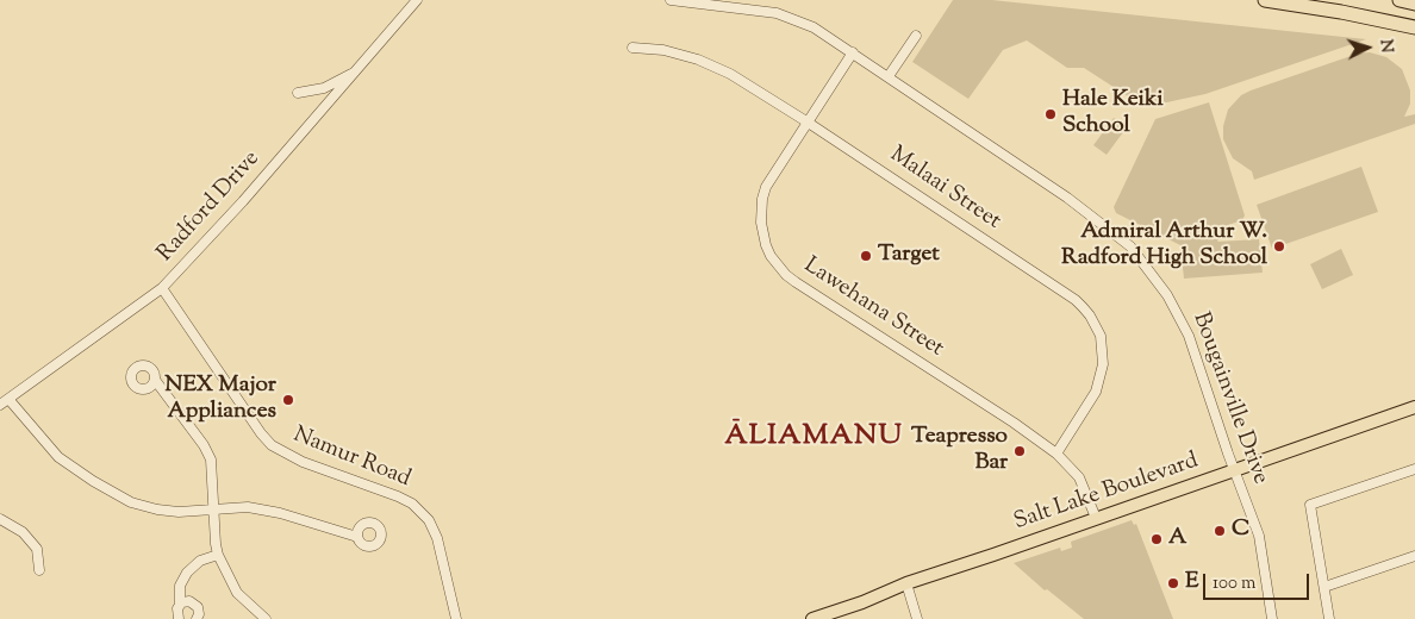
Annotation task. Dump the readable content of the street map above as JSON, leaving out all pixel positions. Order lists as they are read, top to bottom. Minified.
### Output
{"streets":{"main road":["Salt Lake Boulevard"],"street":["Malaai Street","Radford Drive","Lawehana Street","Bougainville Drive","Namur Road"]},"crossings":[["Malaai Street","Lawehana Street"],["Radford Drive","Namur Road"],["Lawehana Street","Bougainville Drive"],["Lawehana Street","Salt Lake Boulevard"],["Bougainville Drive","Salt Lake Boulevard"]],"districts":["ĀLIAMANU"],"places":["Hale Keiki School","Admiral Arthur W. Radford High School","Target","NEX Major Appliances","Teapresso Bar","C","A","E"],"scale_bar":"100 m","north":"right"}
